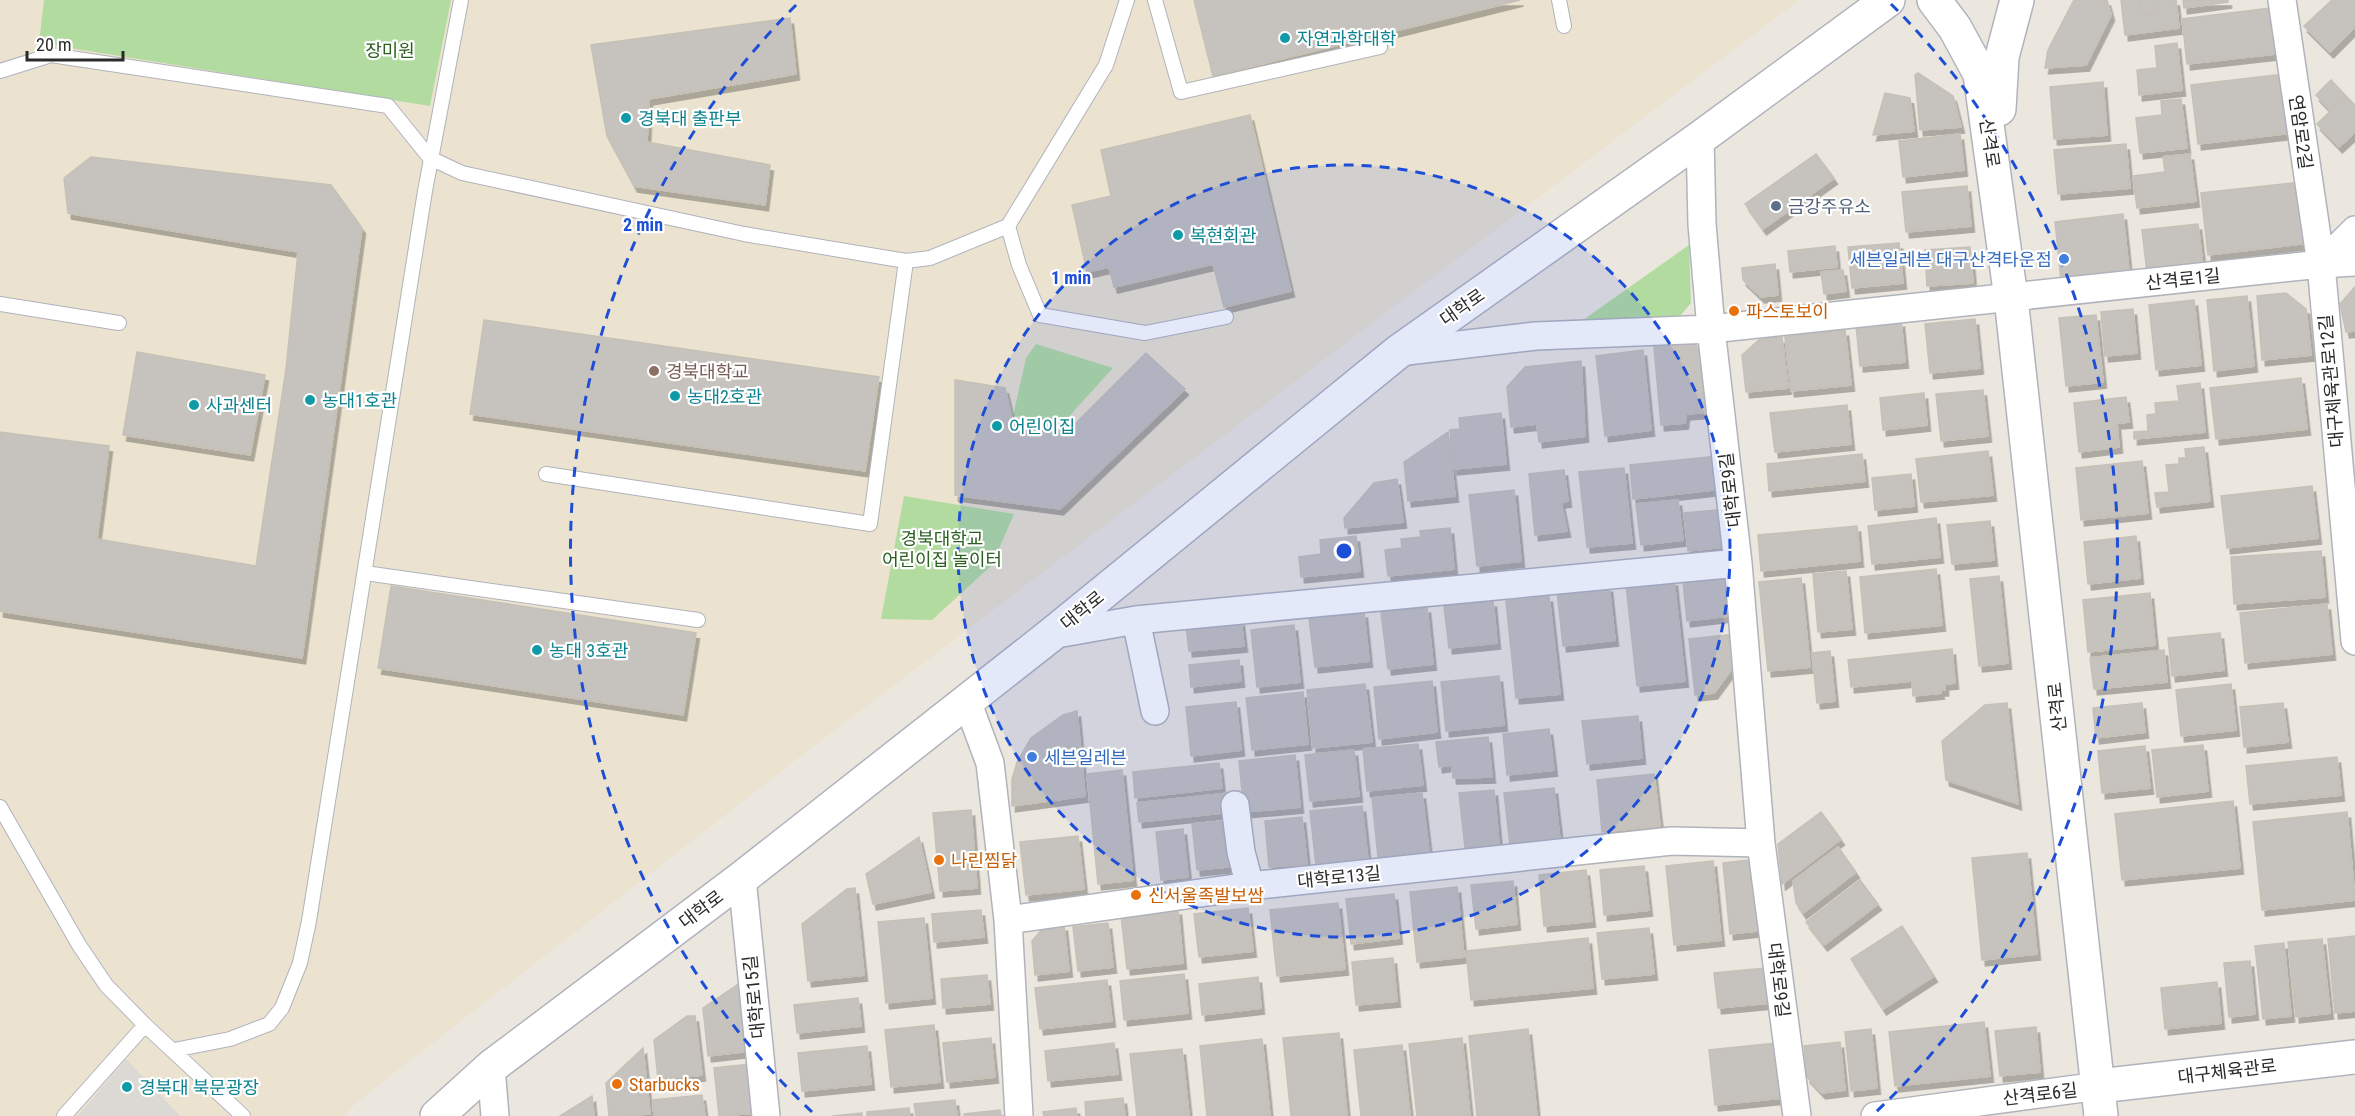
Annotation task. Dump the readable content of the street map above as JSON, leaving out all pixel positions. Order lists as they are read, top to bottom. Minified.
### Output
{"streets":{"main road":["산격로","대학로","대구체육관로"],"street":["연암로2길","산격로1길","대구체육관로12길","대학로9길","대학로13길","대학로15길","산격로6길"]},"crossings":[["연암로2길","산격로1길"],["연암로2길","대구체육관로12길"],["산격로","산격로1길"],["산격로","대구체육관로"],["산격로","산격로6길"],["산격로1길","대구체육관로12길"],["대학로","대학로9길"],["대학로","대학로15길"],["대학로9길","대학로13길"],["대구체육관로","산격로6길"]],"parks":["장미원","경북대학교 어린이집 놀이터"],"places":["자연과학대학","경북대 출판부","금강주유소","복현회관","세븐일레븐 대구산격타운점","파스토보이","경북대학교","농대2호관","농대1호관","사과센터","어린이집","농대 3호관","세븐일레븐","나린찜닭","신서울족발보쌈","Starbucks","경북대 북문광장"],"scale_bar":"20 m","rings":["2 min","1 min"]}
